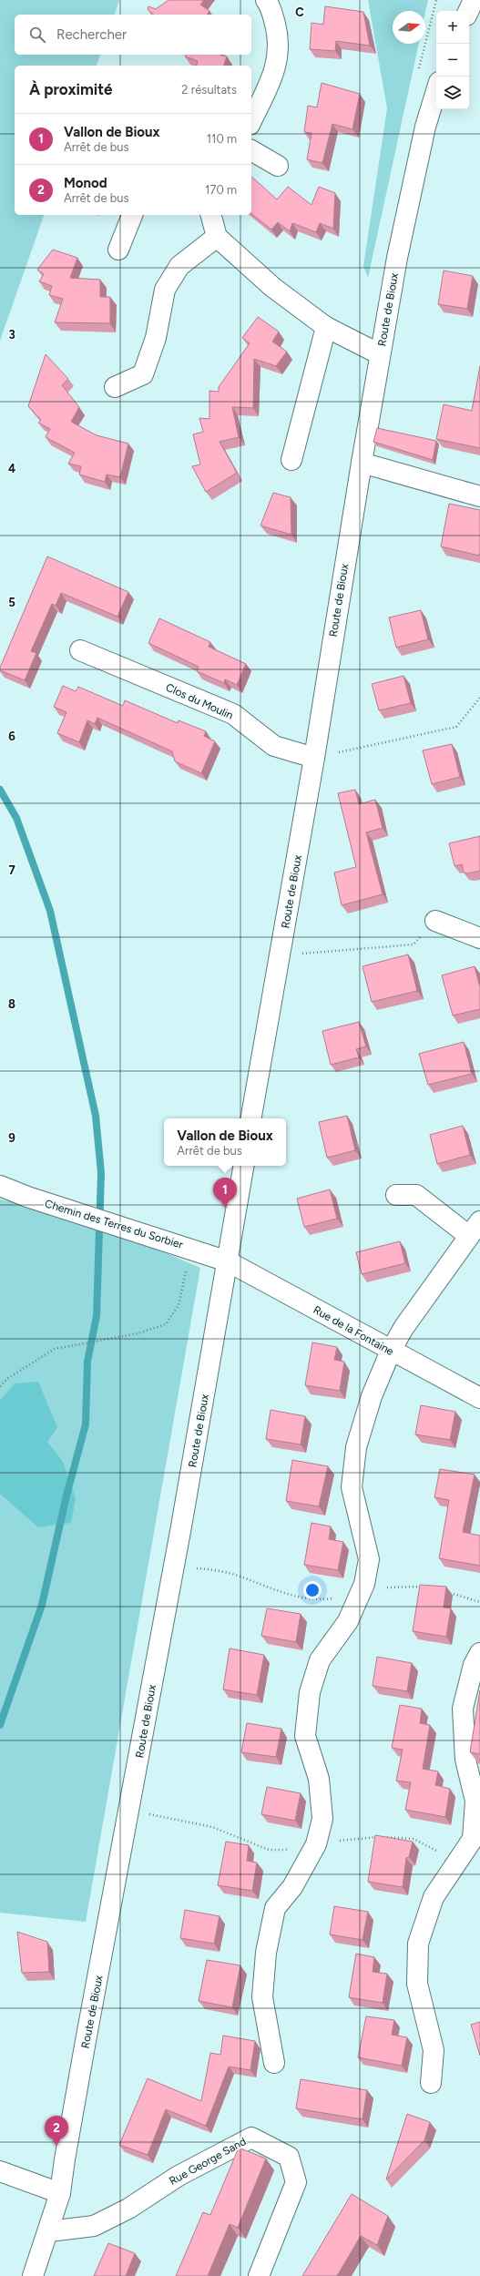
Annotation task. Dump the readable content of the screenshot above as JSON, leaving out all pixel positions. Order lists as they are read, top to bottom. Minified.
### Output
{"streets":{"street":["Route de Bioux","Clos du Moulin","Chemin des Terres du Sorbier","Rue de la Fontaine","Rue George Sand"]},"crossings":[["Route de Bioux","Clos du Moulin"],["Route de Bioux","Chemin des Terres du Sorbier"],["Route de Bioux","Rue de la Fontaine"],["Route de Bioux","Rue George Sand"],["Chemin des Terres du Sorbier","Rue de la Fontaine"]],"north":"right","page":{"map_buttons":["+","−"],"search":"Rechercher","heading":["À proximité","2 résultats"],"list":[{"mark":"1","name":"Vallon de Bioux","note":"Arrêt de bus","value":"110 m"},{"mark":"2","name":"Monod","note":"Arrêt de bus","value":"170 m"}],"popup":["Vallon de Bioux","Arrêt de bus"],"pins":["1","2"]},"grid":{"columns":["C"],"rows":["3","4","5","6","7","8","9"]}}
